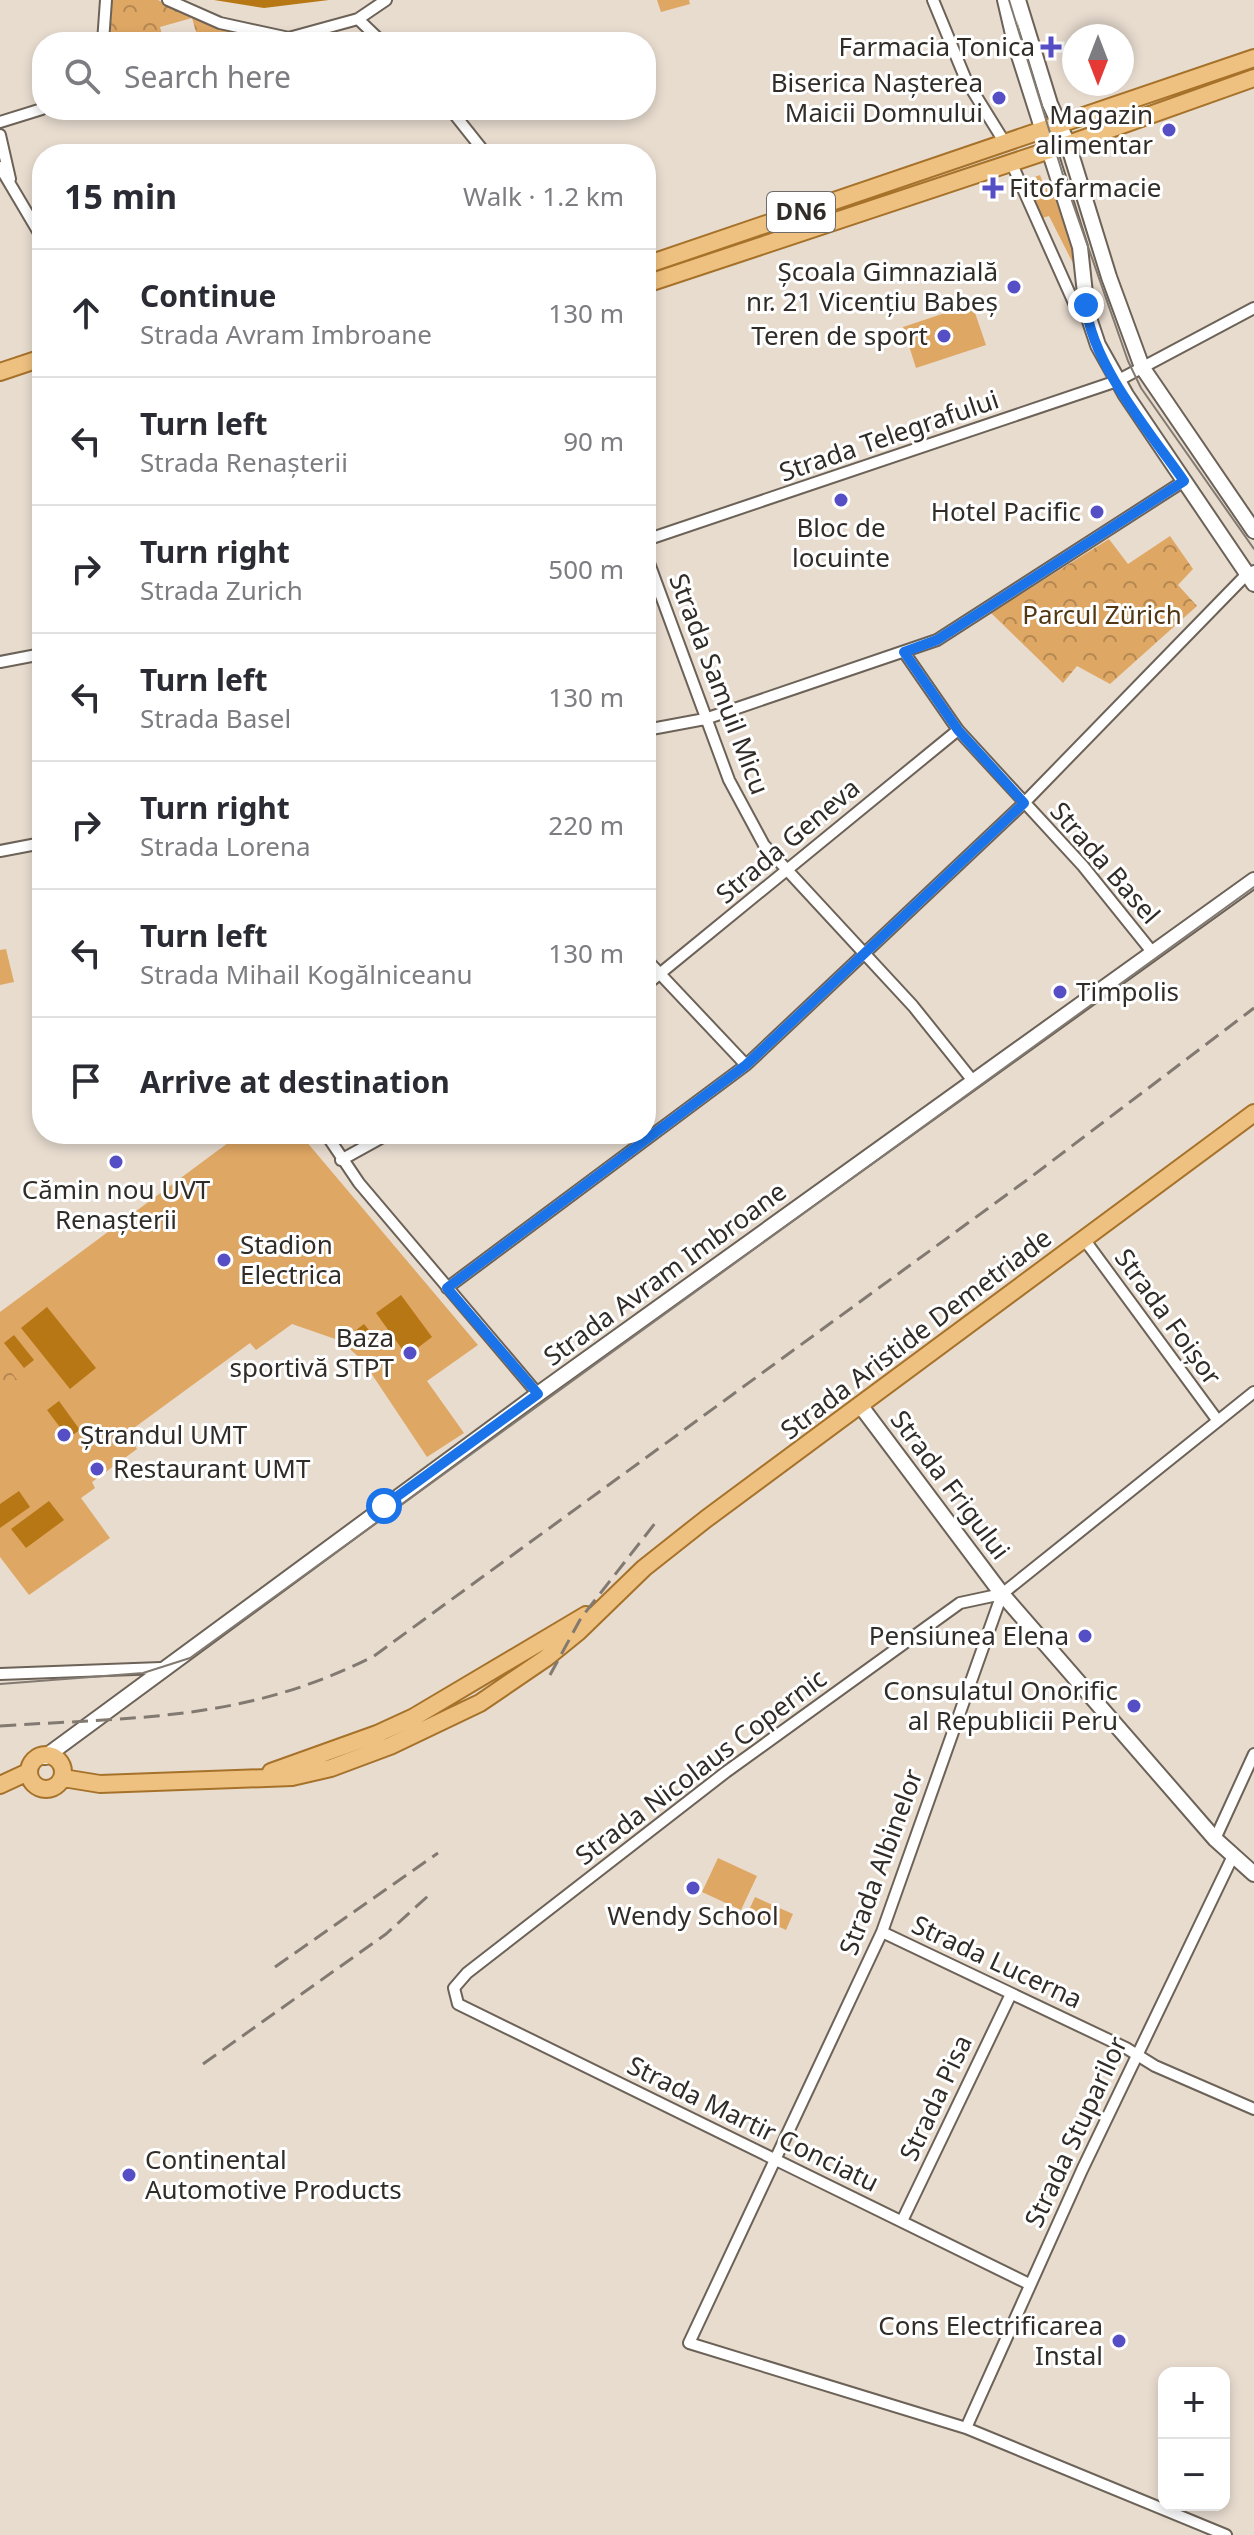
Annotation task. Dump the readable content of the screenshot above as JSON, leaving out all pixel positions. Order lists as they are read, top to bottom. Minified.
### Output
{"streets":{"main road":["DN6","Strada Aristide Demetriade"],"street":["Strada Telegrafului","Strada Samuil Micu","Strada Geneva","Strada Basel","Strada Avram Imbroane","Strada Foișor","Strada Frigului","Strada Nicolaus Copernic","Strada Albinelor","Strada Lucerna","Strada Pisa","Strada Martir Conciatu","Strada Stuparilor"]},"crossings":[["Strada Samuil Micu","Strada Geneva"],["Strada Samuil Micu","Strada Avram Imbroane"],["Strada Geneva","Strada Basel"],["Strada Basel","Strada Avram Imbroane"],["Strada Avram Imbroane","Strada Aristide Demetriade"],["Strada Foișor","Strada Aristide Demetriade"],["Strada Aristide Demetriade","Strada Frigului"],["Strada Frigului","Strada Nicolaus Copernic"],["Strada Frigului","Strada Albinelor"],["Strada Frigului","Strada Stuparilor"],["Strada Nicolaus Copernic","Strada Albinelor"],["Strada Nicolaus Copernic","Strada Martir Conciatu"],["Strada Albinelor","Strada Lucerna"],["Strada Albinelor","Strada Martir Conciatu"],["Strada Albinelor","Strada Stuparilor"],["Strada Lucerna","Strada Pisa"],["Strada Lucerna","Strada Stuparilor"],["Strada Pisa","Strada Martir Conciatu"],["Strada Martir Conciatu","Strada Stuparilor"]],"parks":["Parcul Zürich"],"places":{"health":["Farmacia Tonica","Fitofarmacie"],"other":["Biserica Nașterea Maicii Domnului","Magazin alimentar","Școala Gimnazială nr. 21 Vicențiu Babeș","Teren de sport","Bloc de locuinte","Hotel Pacific","Timpolis","Cămin nou UVT Renașterii","Stadion Electrica","Baza sportivă STPT","Ștrandul UMT","Restaurant UMT","Pensiunea Elena","Consulatul Onorific al Republicii Peru","Wendy School","Continental Automotive Products","Cons Electrificarea Instal"]},"north":"bottom","page":{"search":"Search here","heading":["15 min","Walk · 1.2 km"],"list":[["Continue","Strada Avram Imbroane","130 m"],["Turn left","Strada Renașterii","90 m"],["Turn right","Strada Zurich","500 m"],["Turn left","Strada Basel","130 m"],["Turn right","Strada Lorena","220 m"],["Turn left","Strada Mihail Kogălniceanu","130 m"],"Arrive at destination"],"map_buttons":["+","−"]}}
